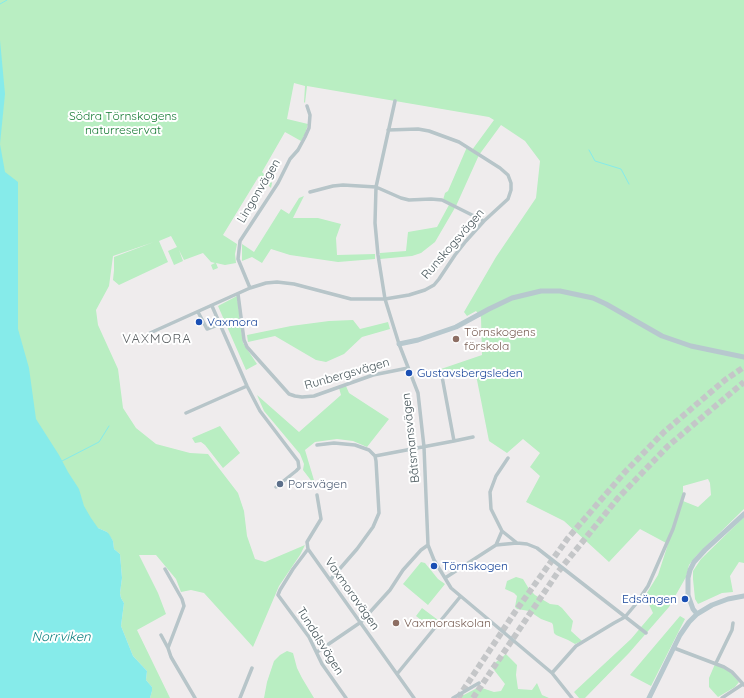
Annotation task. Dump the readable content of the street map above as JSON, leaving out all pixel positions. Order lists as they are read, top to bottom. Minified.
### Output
{"streets":{"street":["Lingonvägen","Runskogsvägen","Runbergsvägen","Båtsmansvägen","Vaxmoravägen","Tundalsvägen"]},"crossings":[["Lingonvägen","Runskogsvägen"],["Runskogsvägen","Runbergsvägen"],["Runskogsvägen","Båtsmansvägen"],["Runbergsvägen","Båtsmansvägen"],["Vaxmoravägen","Tundalsvägen"]],"districts":["VAXMORA"],"water":["Norrviken"],"parks":["Södra Törnskogens naturreservat"],"places":["Vaxmora","Törnskogens förskola","Gustavsbergsleden","Porsvägen","Törnskogen","Edsängen","Vaxmoraskolan"]}
